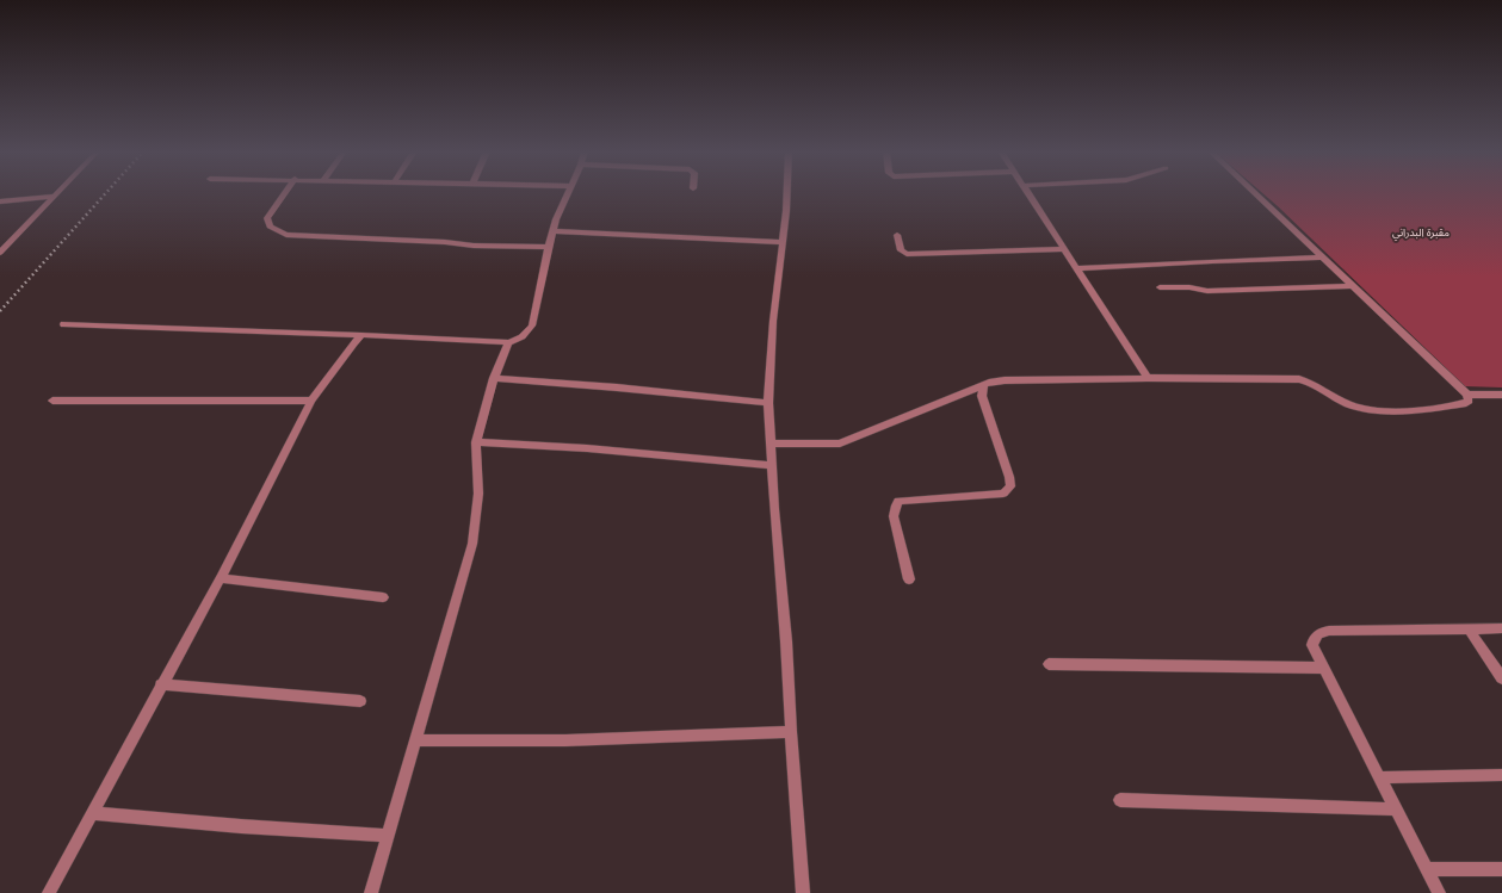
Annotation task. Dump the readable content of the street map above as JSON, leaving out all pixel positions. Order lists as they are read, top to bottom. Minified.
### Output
{"parks":["مقبرة البدراني"]}
